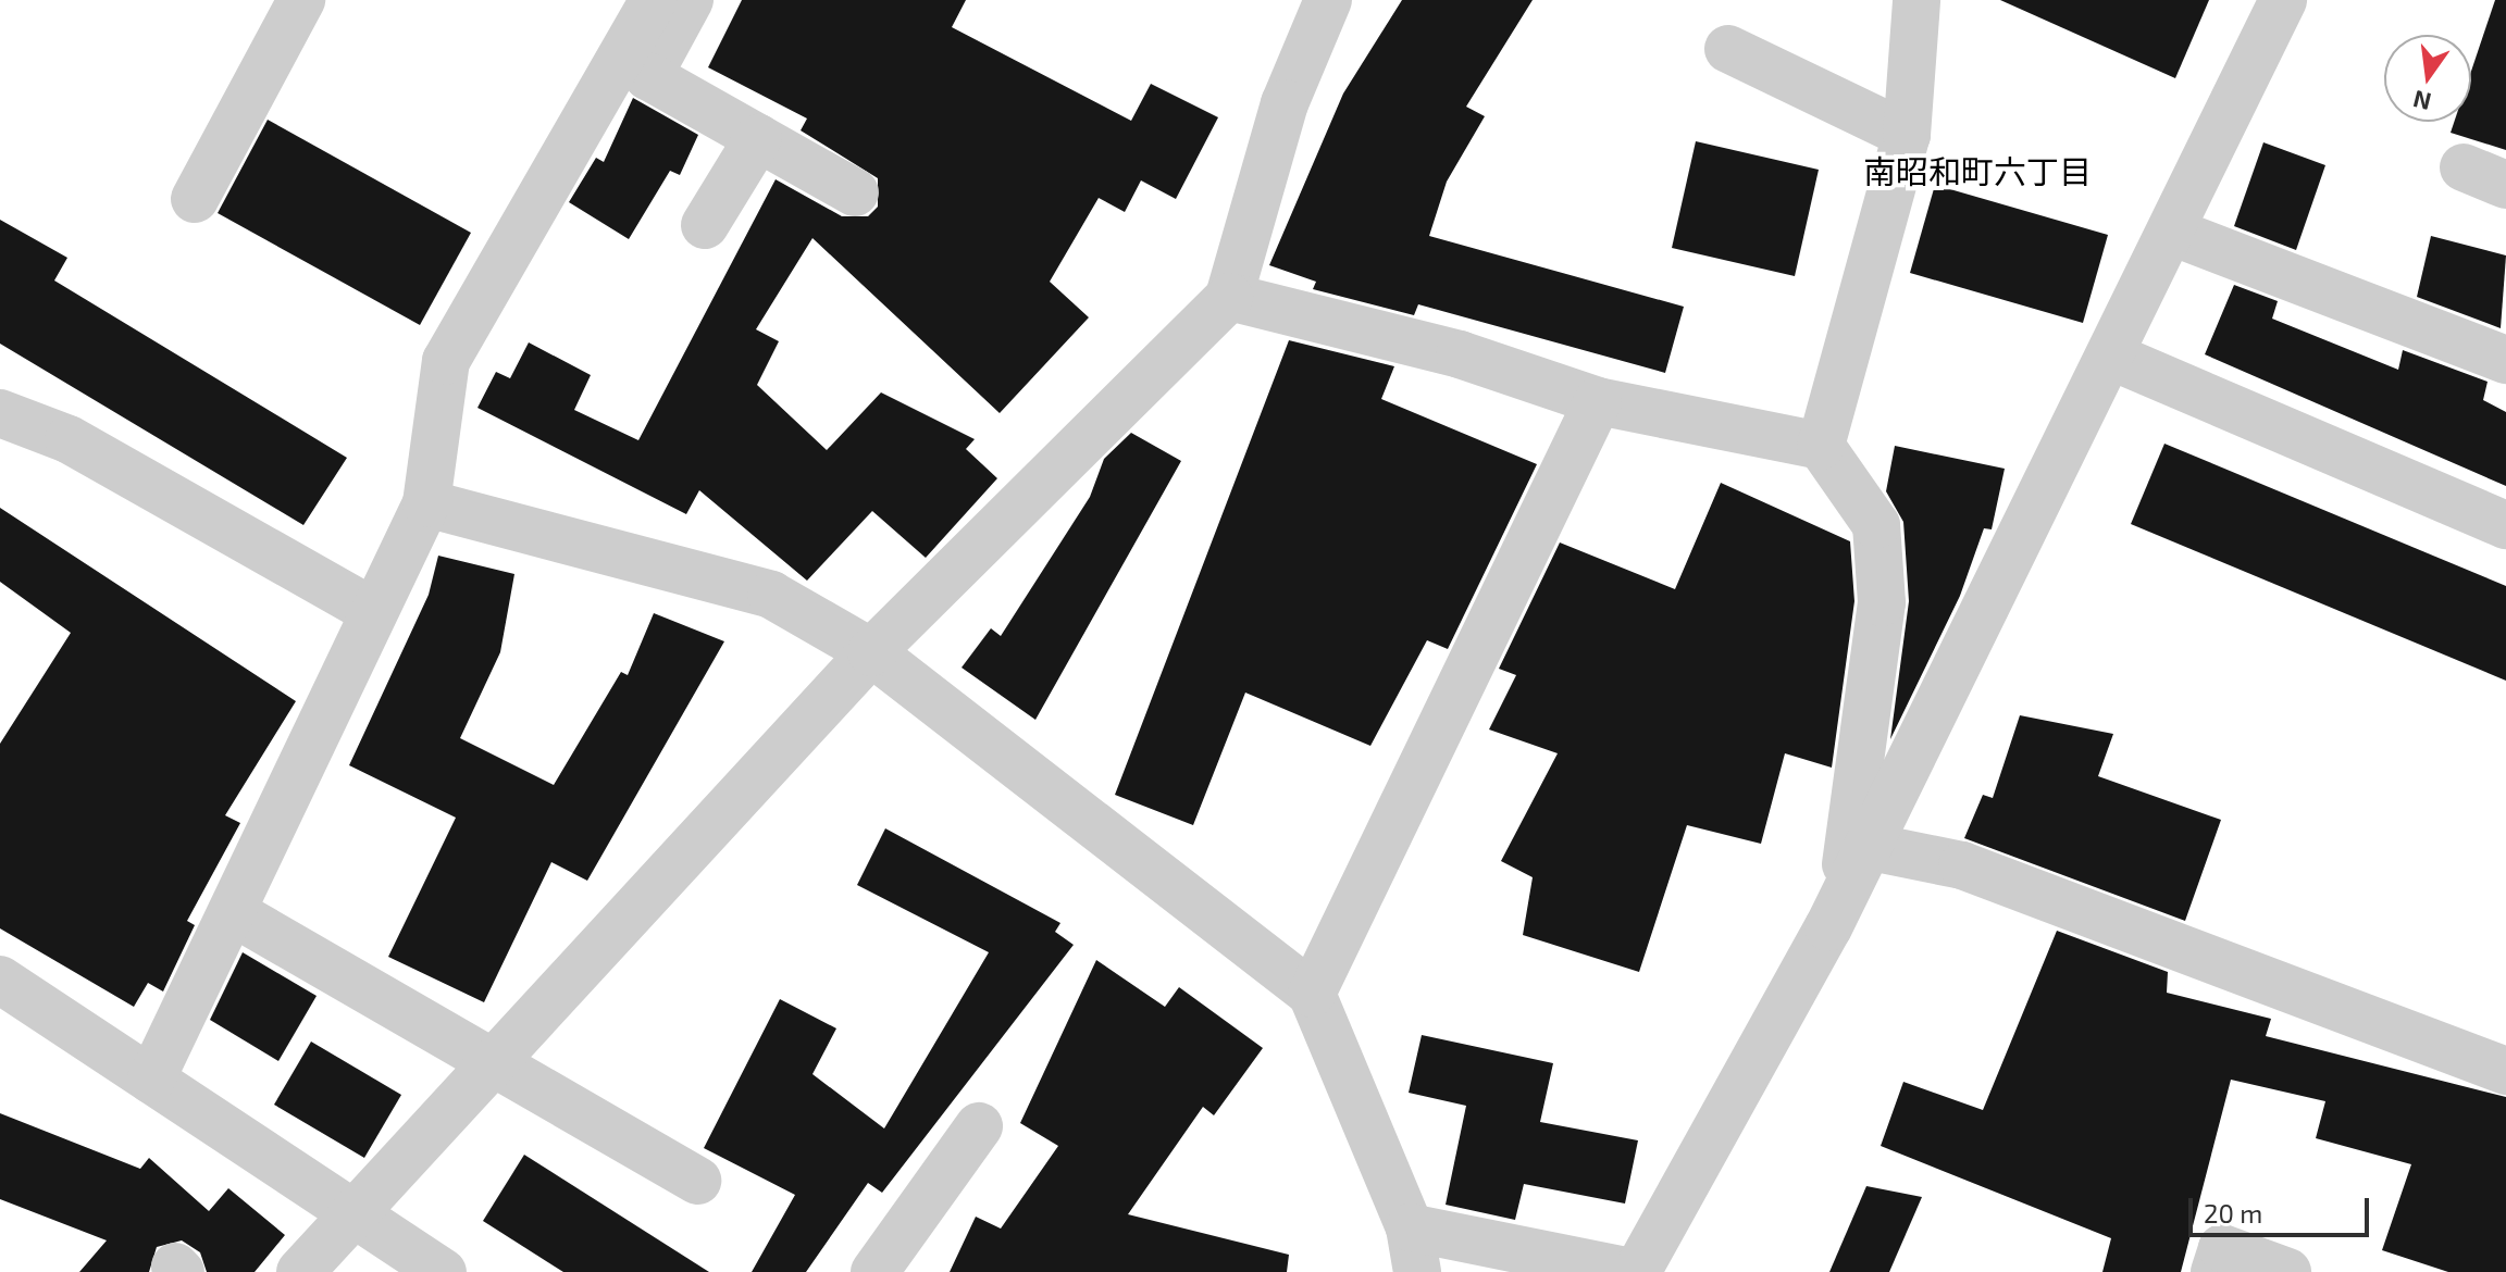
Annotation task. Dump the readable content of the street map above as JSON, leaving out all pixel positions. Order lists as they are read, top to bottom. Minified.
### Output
{"districts":["南昭和町六丁目"],"scale_bar":"20 m","north":"bottom"}
